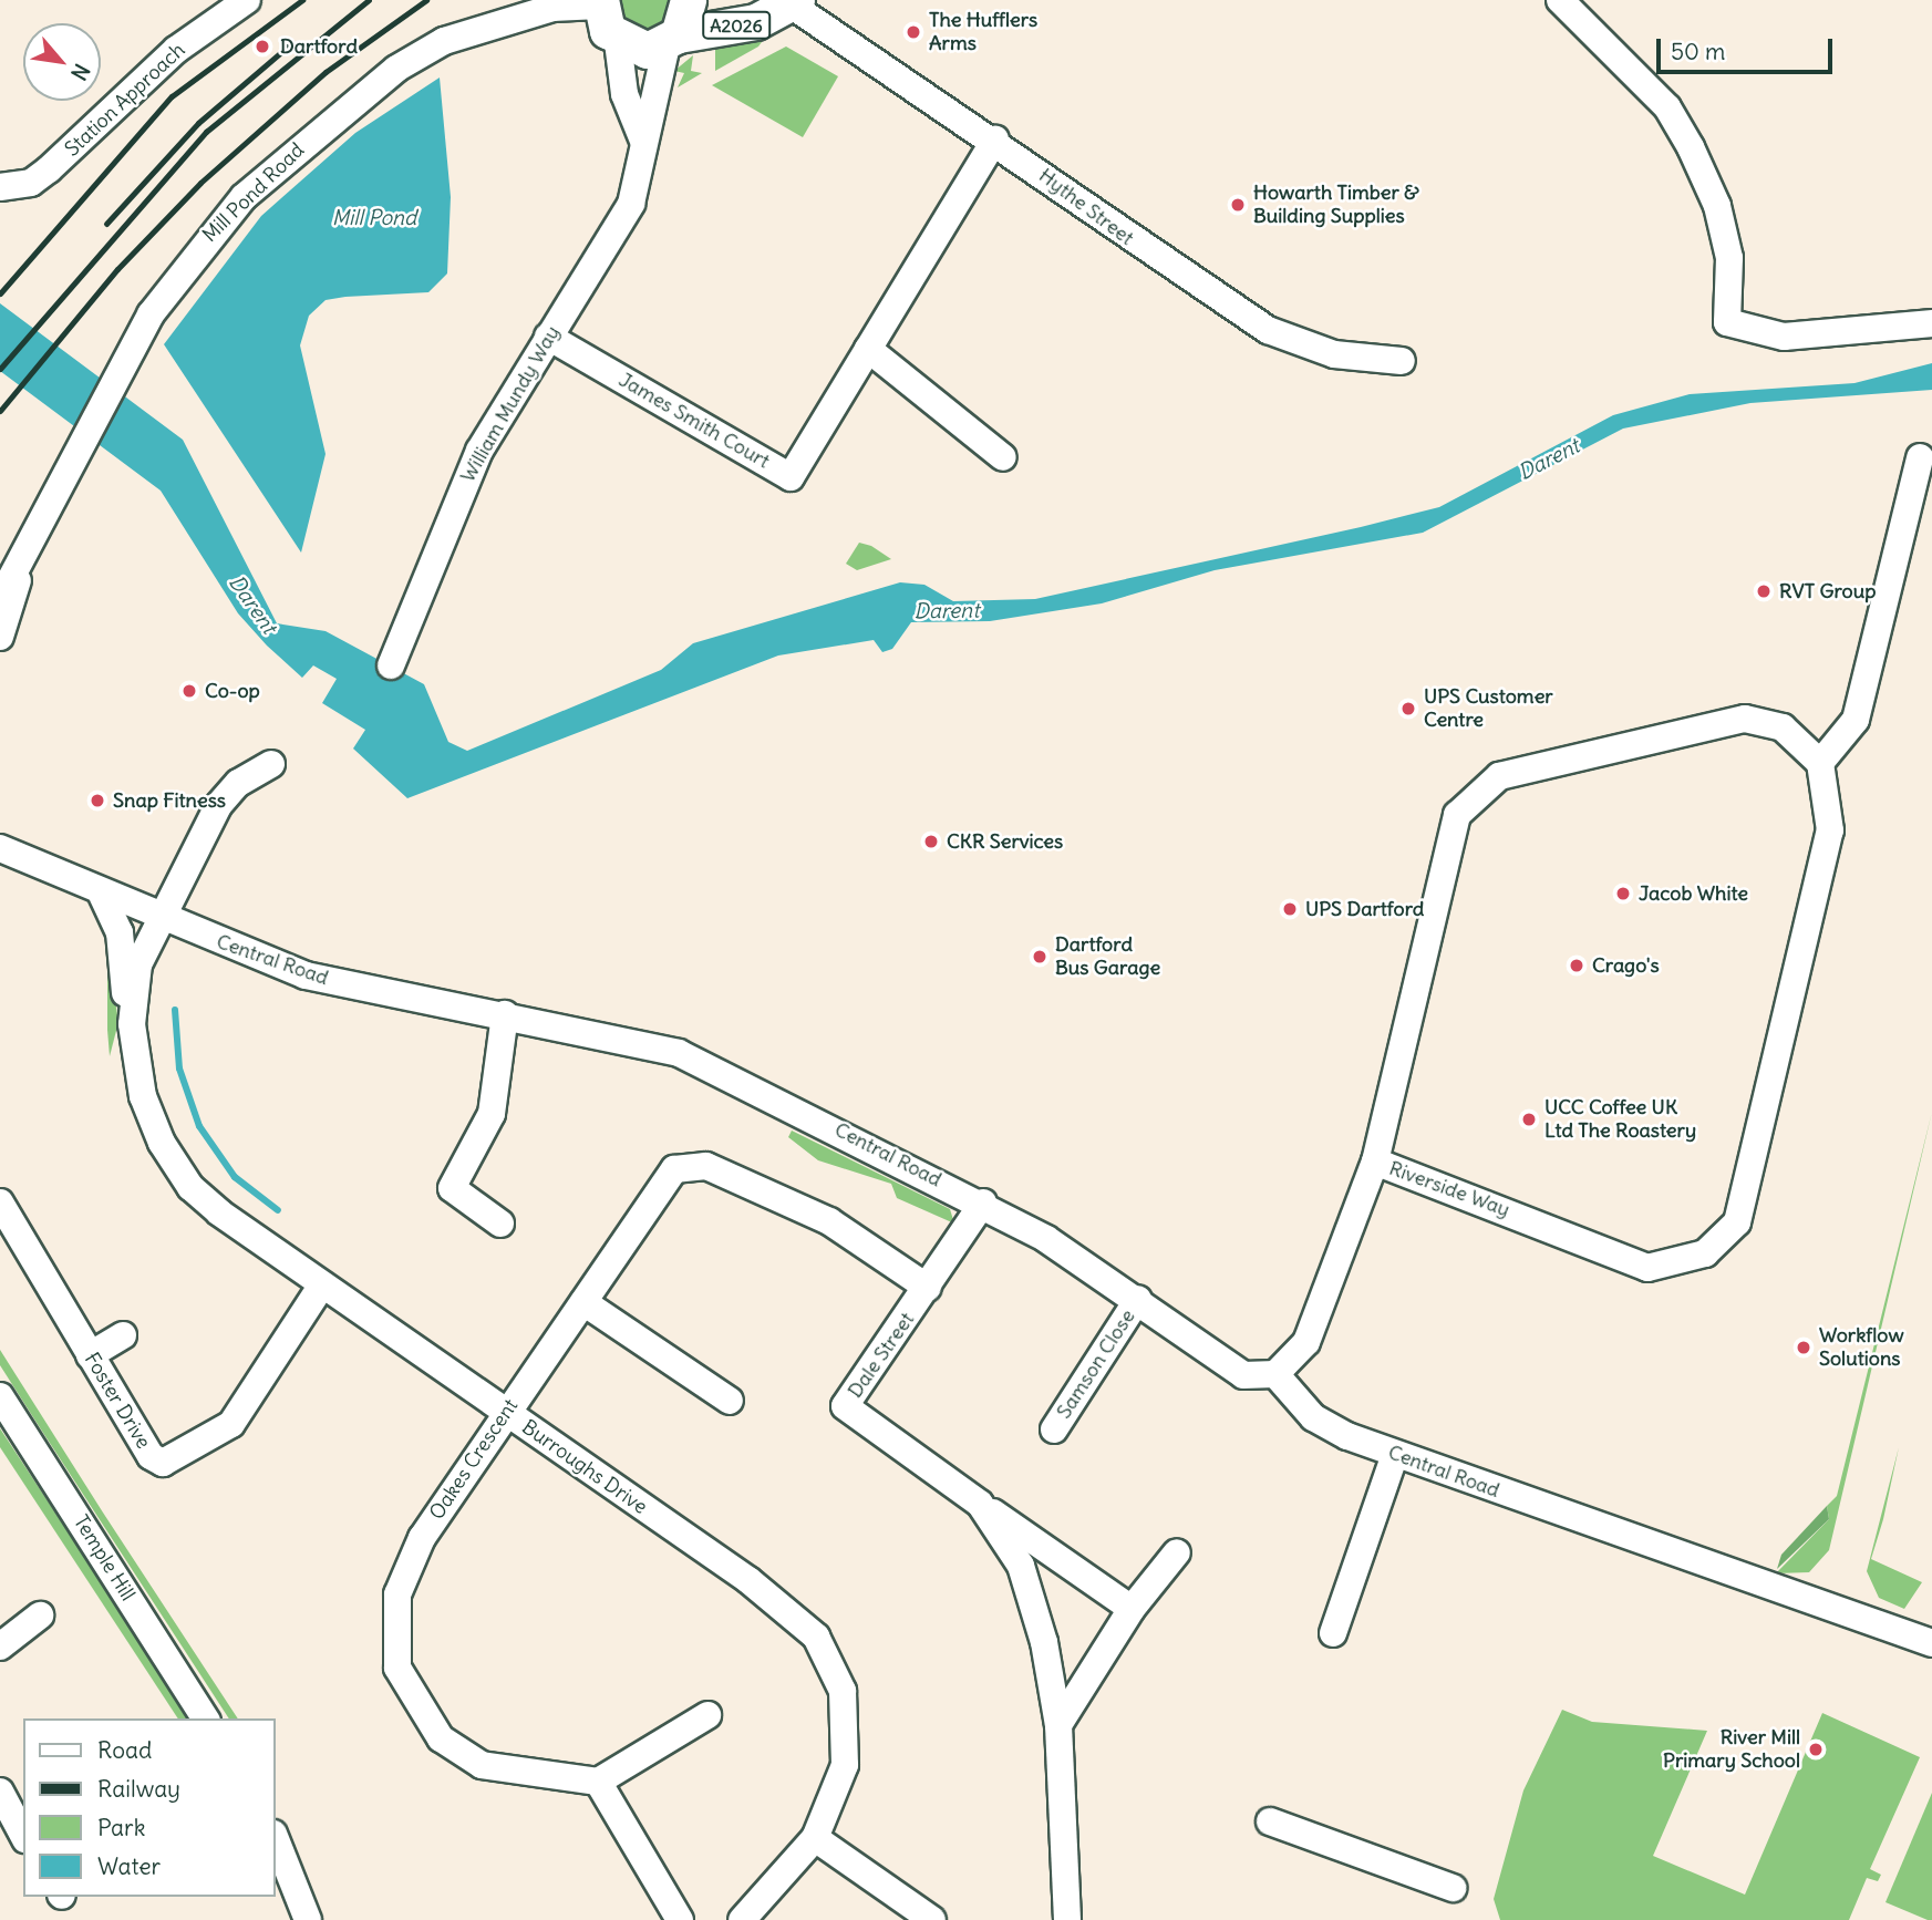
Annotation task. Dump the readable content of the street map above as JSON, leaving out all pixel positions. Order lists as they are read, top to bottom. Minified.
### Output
{"streets":{"main road":["A2026"],"street":["Station Approach","Mill Pond Road","Hythe Street","William Mundy Way","James Smith Court","Central Road","Riverside Way","Dale Street","Samson Close","Foster Drive","Oakes Crescent","Burroughs Drive","Temple Hill"]},"crossings":[["A2026","Hythe Street"],["A2026","William Mundy Way"],["Hythe Street","James Smith Court"],["William Mundy Way","James Smith Court"],["Central Road","Dale Street"],["Central Road","Samson Close"],["Central Road","Burroughs Drive"],["Dale Street","Oakes Crescent"],["Foster Drive","Burroughs Drive"],["Oakes Crescent","Burroughs Drive"]],"water":["Mill Pond","Darent"],"places":["The Hufflers Arms","Dartford","Howarth Timber & Building Supplies","RVT Group","Co-op","UPS Customer Centre","Snap Fitness","CKR Services","Jacob White","UPS Dartford","Dartford Bus Garage","Crago's","UCC Coffee UK Ltd The Roastery","Workflow Solutions","River Mill Primary School"],"legend":["Road","Railway","Park","Water"],"scale_bar":"50 m","north":"bottom right"}
